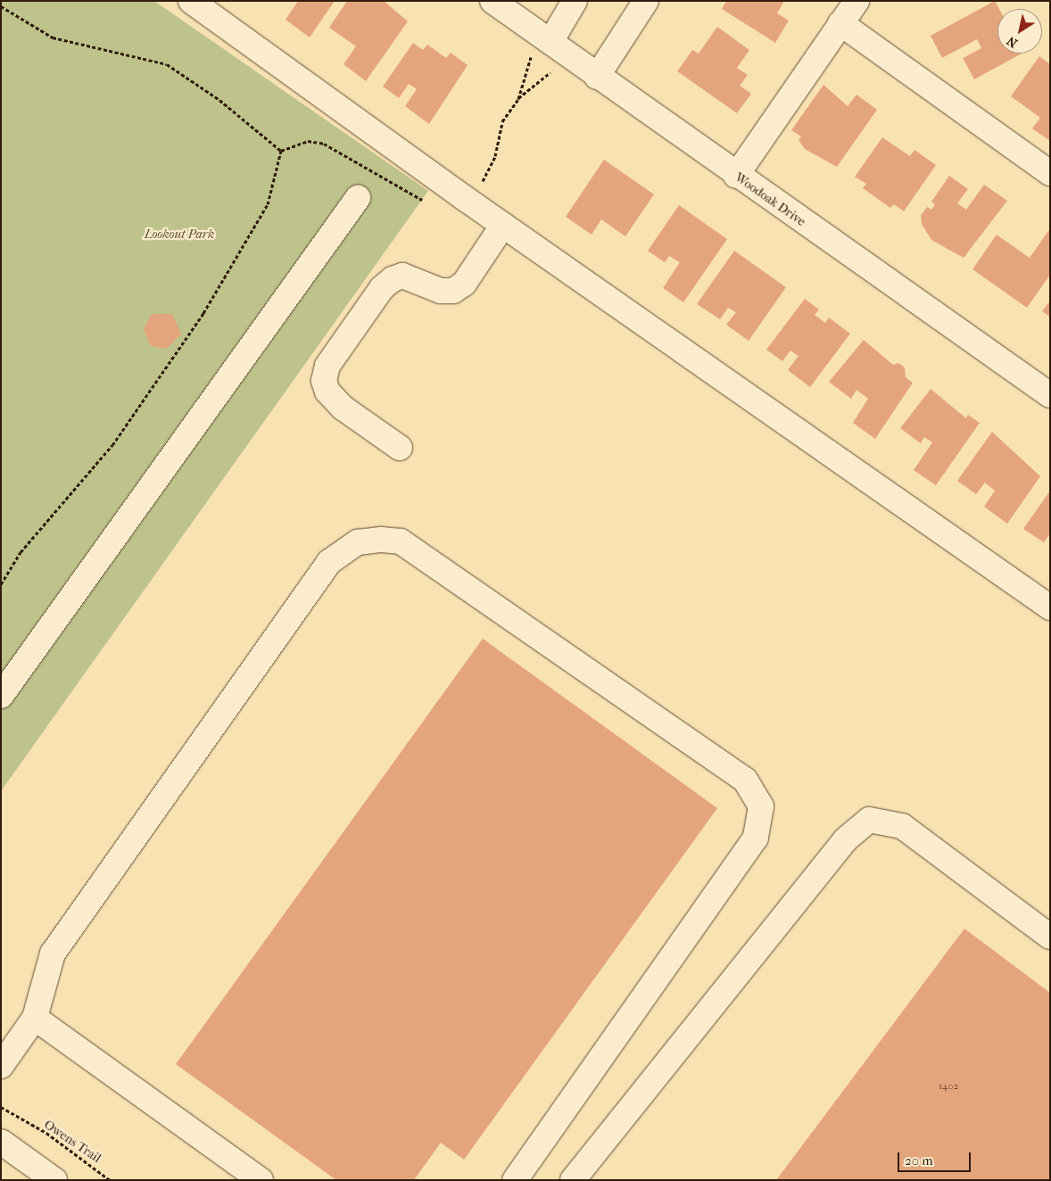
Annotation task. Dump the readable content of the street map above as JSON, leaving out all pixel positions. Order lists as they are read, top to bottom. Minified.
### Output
{"streets":{"street":["Woodoak Drive"],"path":["Owens Trail"]},"parks":["Lookout Park"],"house_numbers":["1402"],"scale_bar":"20 m","north":"bottom left"}
